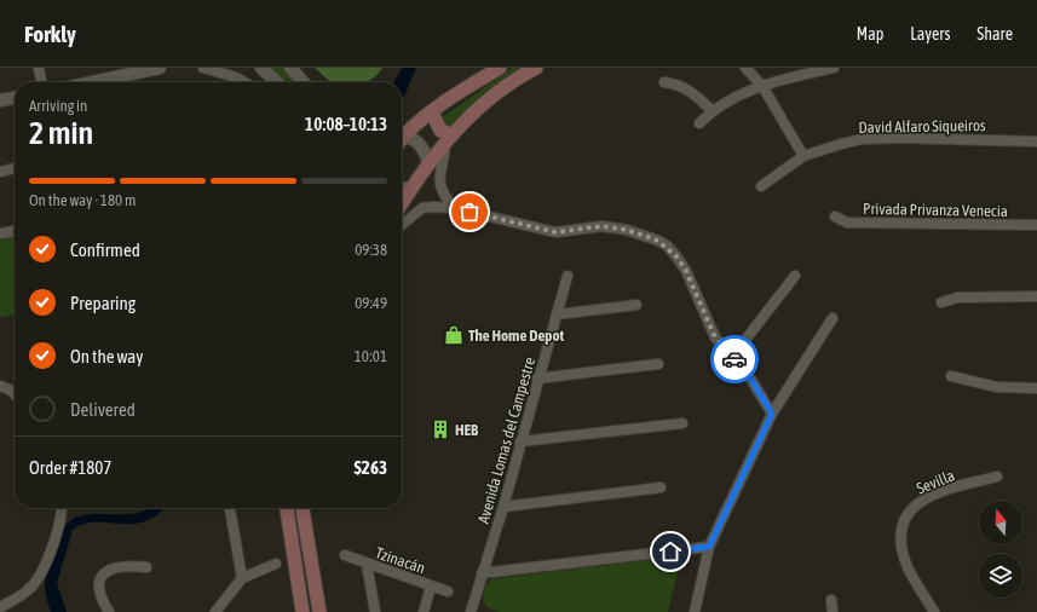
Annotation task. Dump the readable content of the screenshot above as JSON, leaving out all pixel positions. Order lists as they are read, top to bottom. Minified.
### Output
{"streets":{"street":["David Alfaro Siqueiros","Privada Privanza Venecia","Avenida Lomas del Campestre","Sevilla","Tzinacán"]},"places":{"shop":["The Home Depot"],"building":["HEB"]},"north":"top","page":{"header":"Forkly","nav":["Map","Layers","Share"],"heading":["2 min","Arriving in","10:08–10:13"],"panel":["Order #1807","$263"],"bar":"On the way · 180 m","list":[["Confirmed","09:38"],["Preparing","09:49"],["On the way","10:01"],"Delivered"]}}
